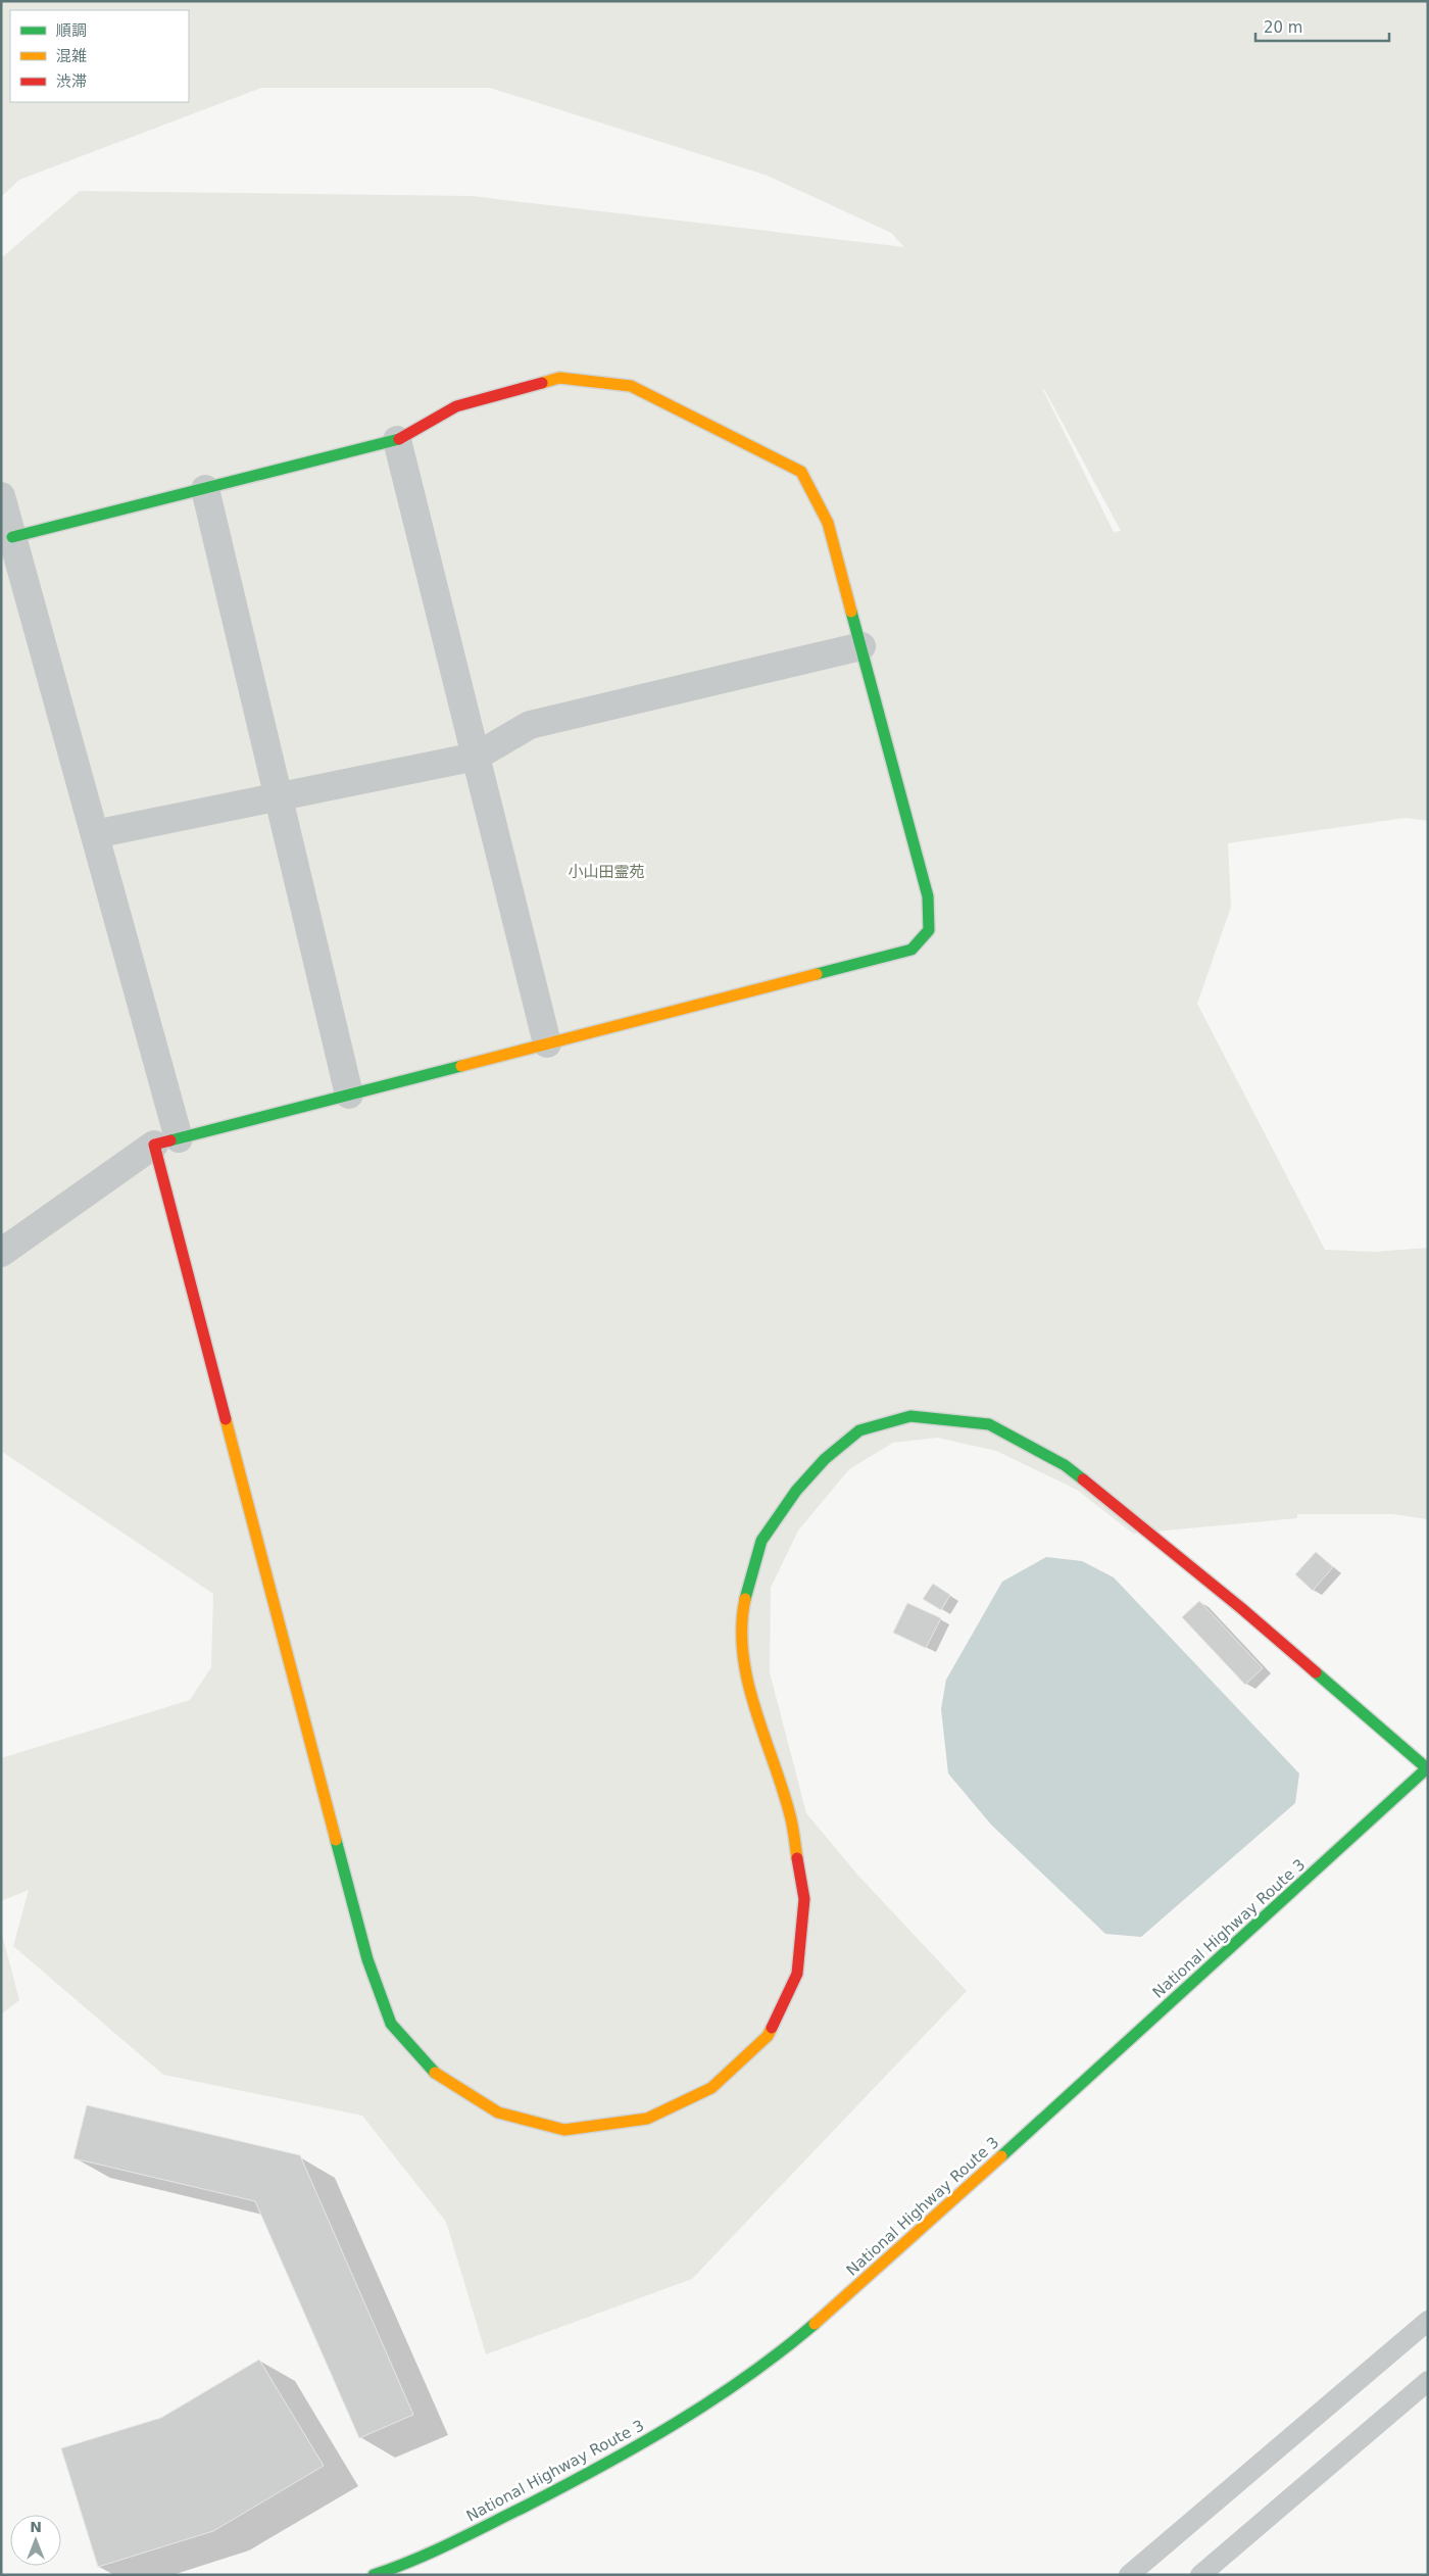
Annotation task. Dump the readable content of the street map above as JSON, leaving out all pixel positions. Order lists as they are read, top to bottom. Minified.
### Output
{"streets":{"main road":["National Highway Route 3"]},"parks":["小山田霊苑"],"legend":["順調","混雑","渋滞"],"scale_bar":"20 m","north":"top"}
